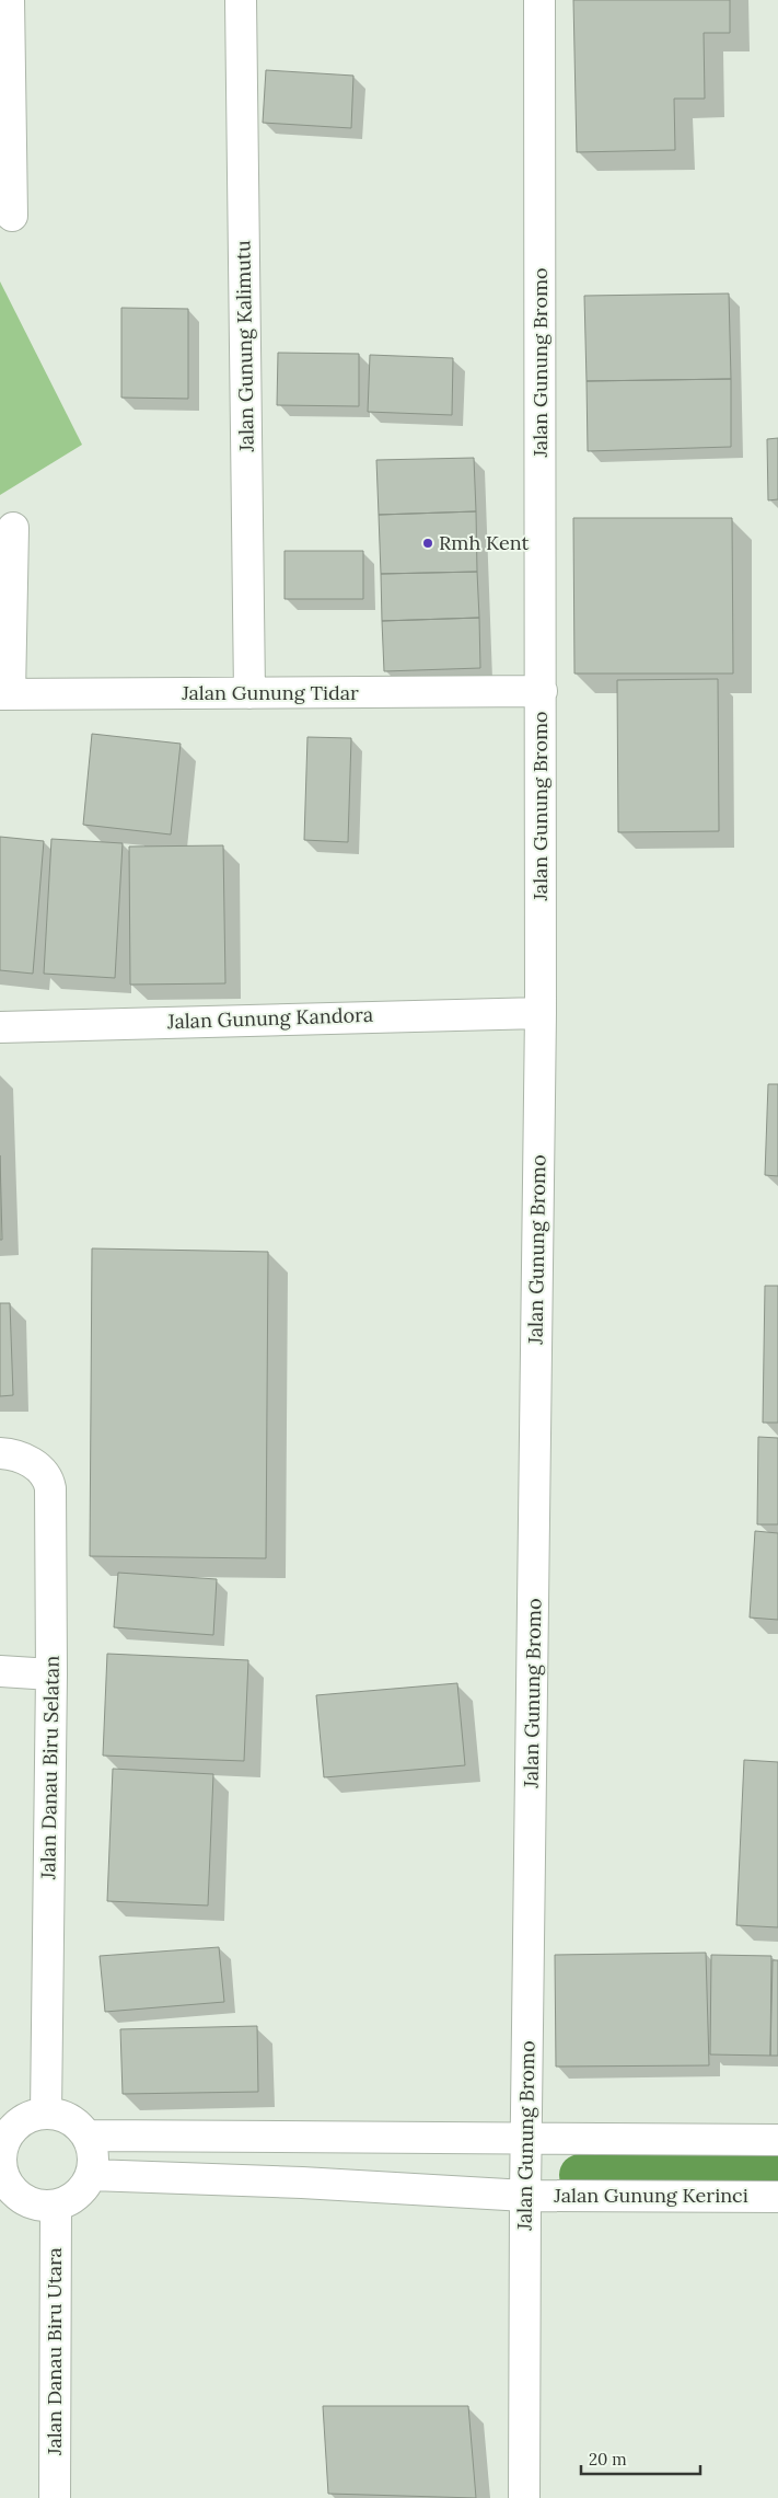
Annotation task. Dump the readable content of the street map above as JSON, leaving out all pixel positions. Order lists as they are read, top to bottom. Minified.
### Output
{"streets":{"street":["Jalan Gunung Kalimutu","Jalan Gunung Bromo","Jalan Gunung Tidar","Jalan Gunung Kandora","Jalan Danau Biru Selatan","Jalan Gunung Kerinci","Jalan Danau Biru Utara"]},"crossings":[["Jalan Gunung Kalimutu","Jalan Gunung Tidar"],["Jalan Gunung Bromo","Jalan Gunung Tidar"],["Jalan Gunung Bromo","Jalan Gunung Kandora"],["Jalan Gunung Bromo","Jalan Gunung Kerinci"],["Jalan Danau Biru Selatan","Jalan Gunung Kerinci"],["Jalan Danau Biru Selatan","Jalan Danau Biru Utara"],["Jalan Gunung Kerinci","Jalan Danau Biru Utara"]],"places":["Rmh Kent"],"scale_bar":"20 m"}
